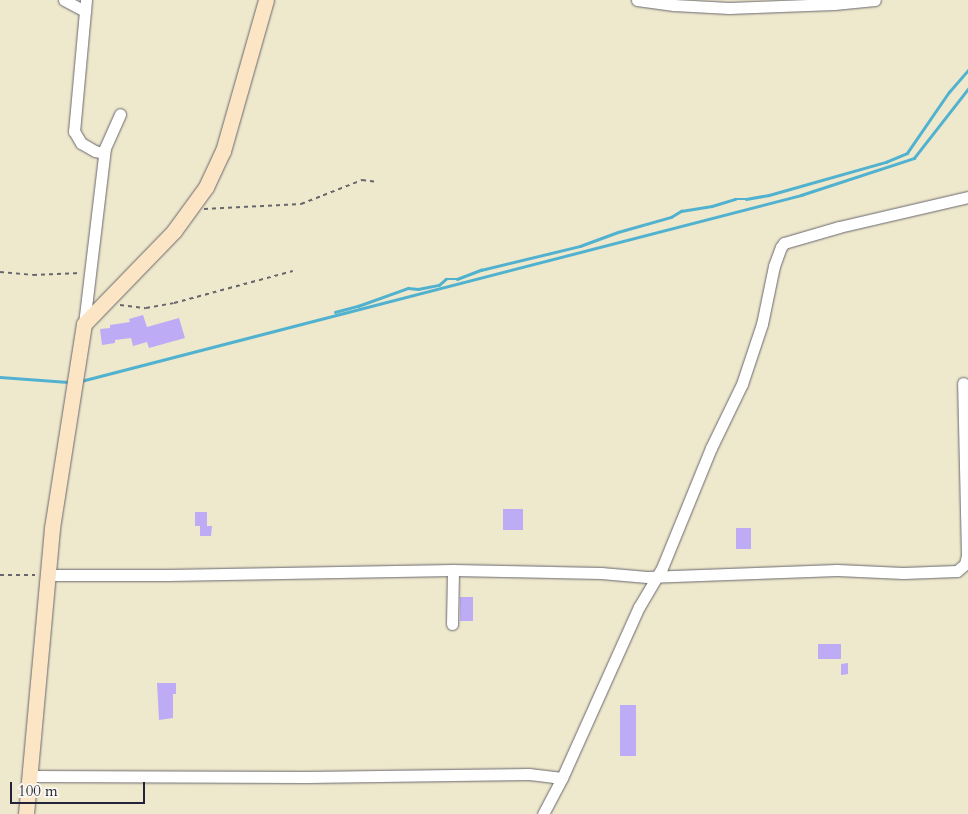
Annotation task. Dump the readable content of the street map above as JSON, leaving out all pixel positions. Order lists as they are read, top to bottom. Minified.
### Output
{"scale_bar":"100 m"}
